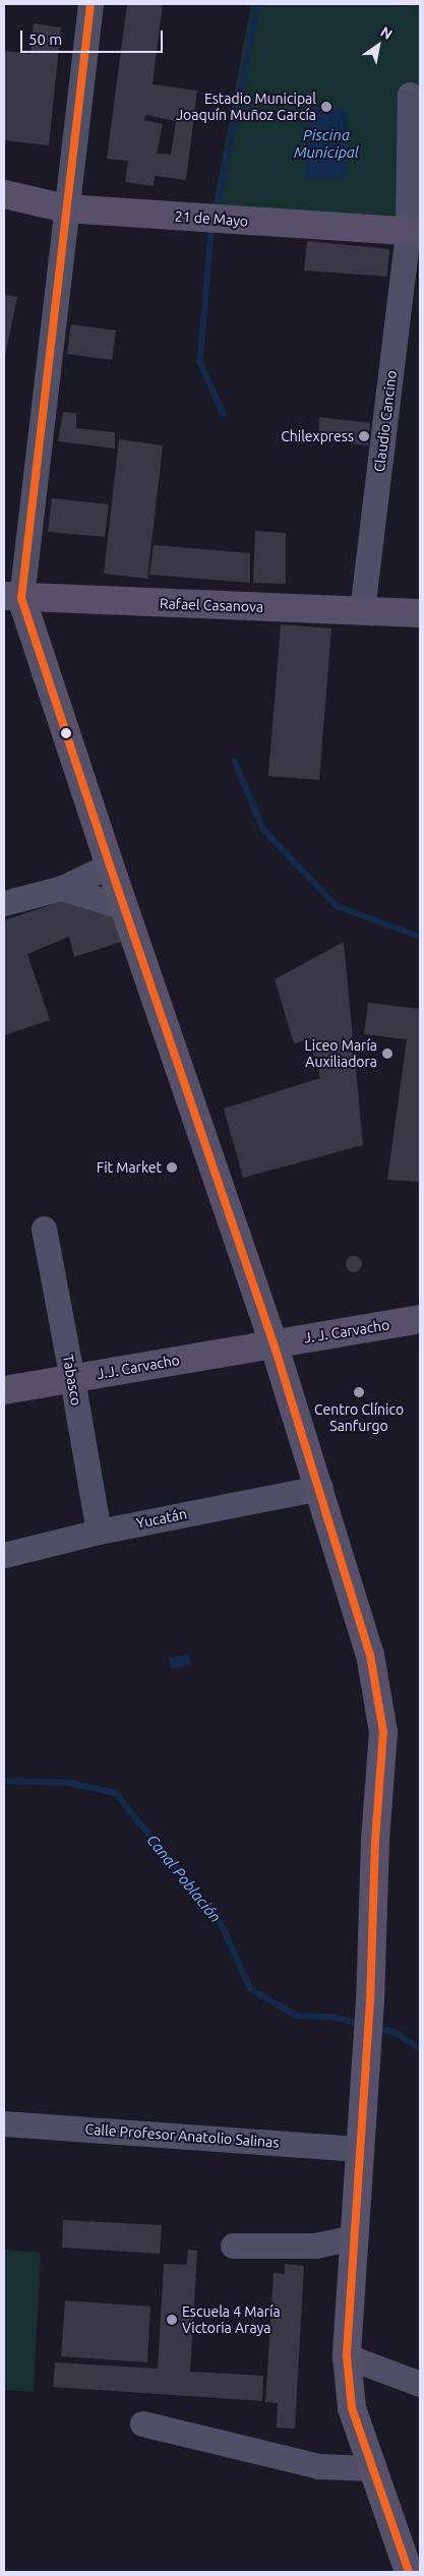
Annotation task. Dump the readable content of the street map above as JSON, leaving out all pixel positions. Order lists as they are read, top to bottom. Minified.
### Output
{"streets":{"main road":["21 de Mayo","Rafael Casanova","J. J. Carvacho","J.J. Carvacho"],"street":["Claudio Cancino","Tabasco","Yucatán","Calle Profesor Anatolio Salinas"]},"crossings":[["21 de Mayo","Claudio Cancino"],["Claudio Cancino","Rafael Casanova"],["J. J. Carvacho","J.J. Carvacho"],["J.J. Carvacho","Tabasco"],["Tabasco","Yucatán"]],"water":["Piscina Municipal","Canal Población"],"places":["Estadio Municipal Joaquín Muñoz García","Chilexpress","Liceo María Auxiliadora","Fit Market","Centro Clínico Sanfurgo","Escuela 4 María Victoria Araya"],"scale_bar":"50 m","north":"top right"}
